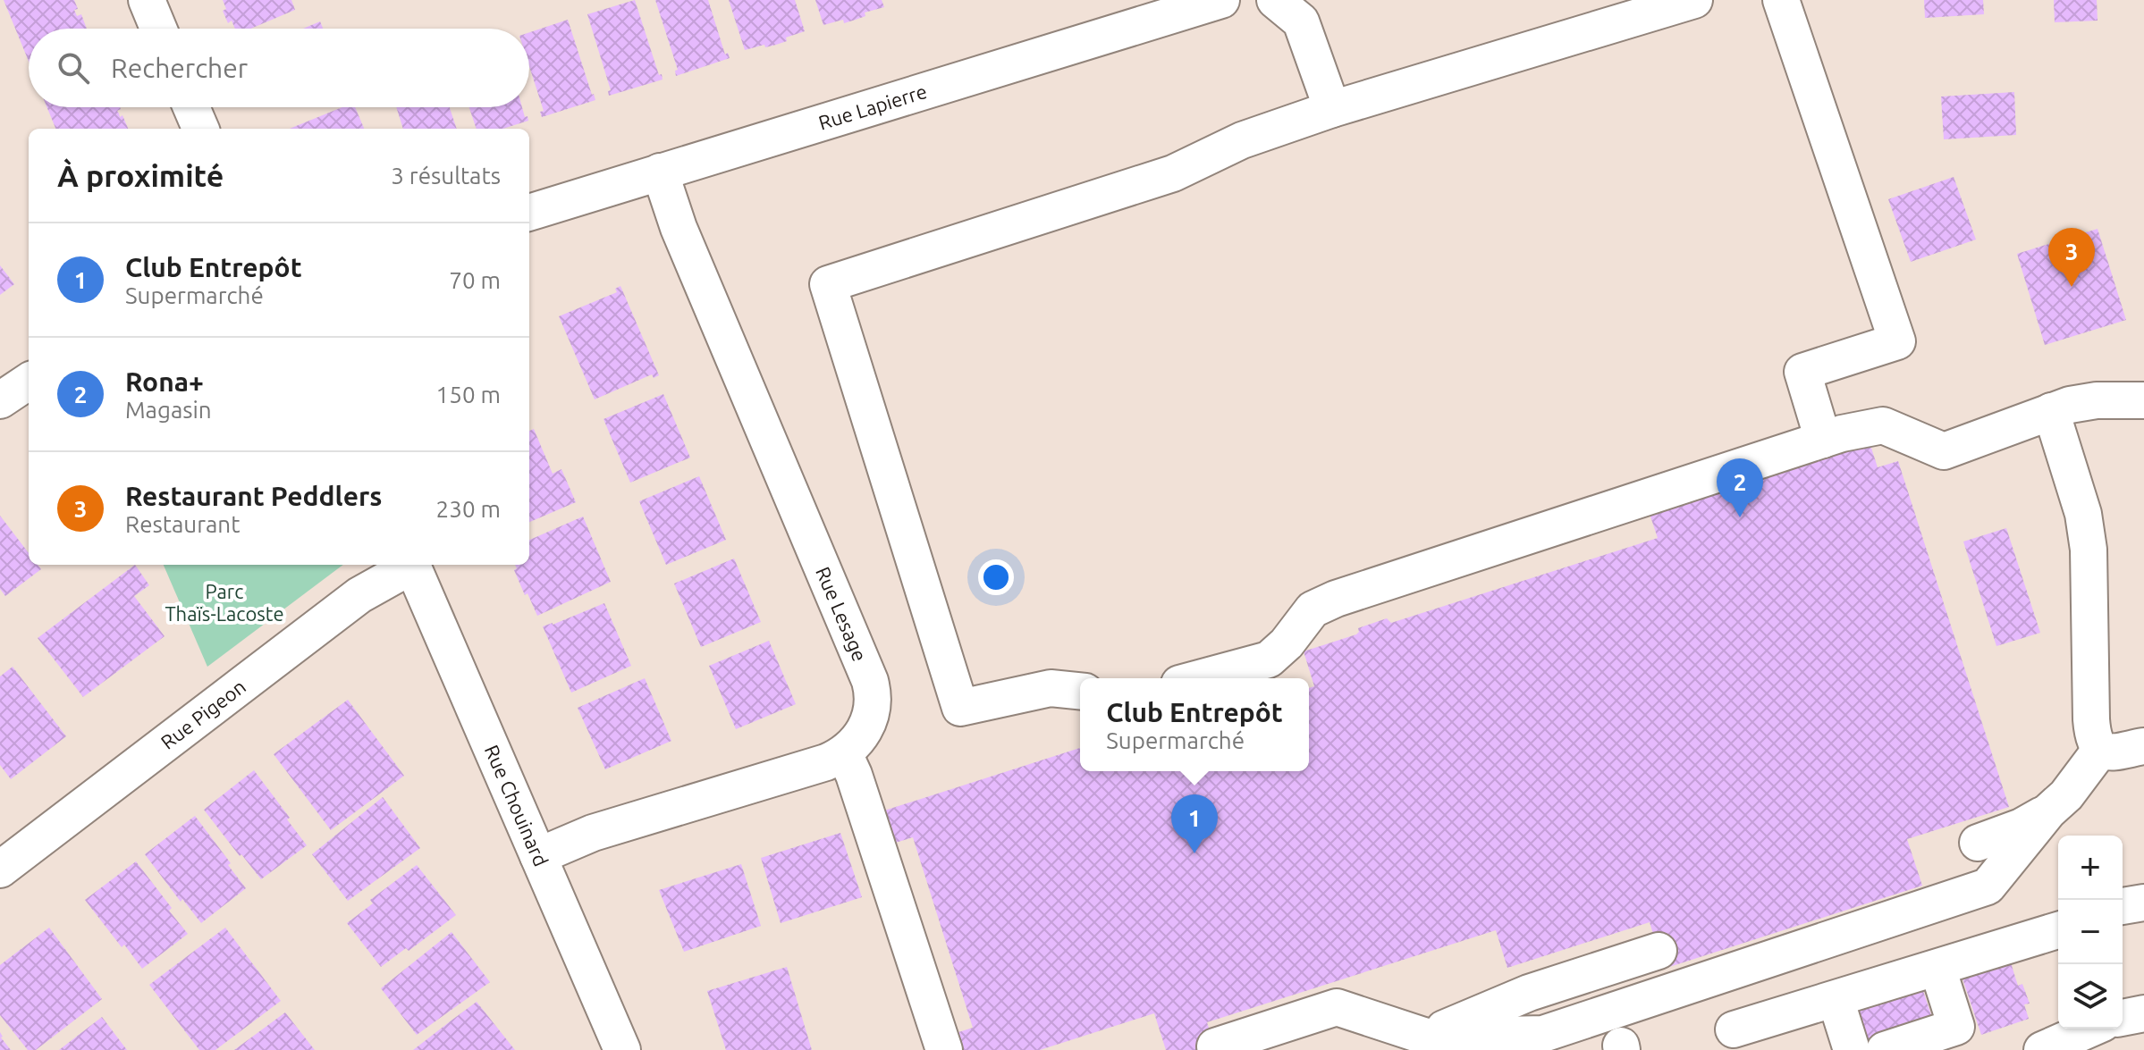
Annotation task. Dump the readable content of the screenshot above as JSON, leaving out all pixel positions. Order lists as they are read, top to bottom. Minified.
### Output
{"streets":{"street":["Rue Lapierre","Rue Lesage","Rue Pigeon","Rue Chouinard"]},"crossings":[["Rue Lapierre","Rue Lesage"],["Rue Lesage","Rue Chouinard"]],"parks":["Parc Thaïs-Lacoste"],"page":{"search":"Rechercher","heading":["À proximité","3 résultats"],"list":[{"mark":"1","name":"Club Entrepôt","note":"Supermarché","value":"70 m"},{"mark":"2","name":"Rona+","note":"Magasin","value":"150 m"},{"mark":"3","name":"Restaurant Peddlers","note":"Restaurant","value":"230 m"}],"pins":["3","2","1"],"popup":["Club Entrepôt","Supermarché"],"map_buttons":["+","−"]}}
